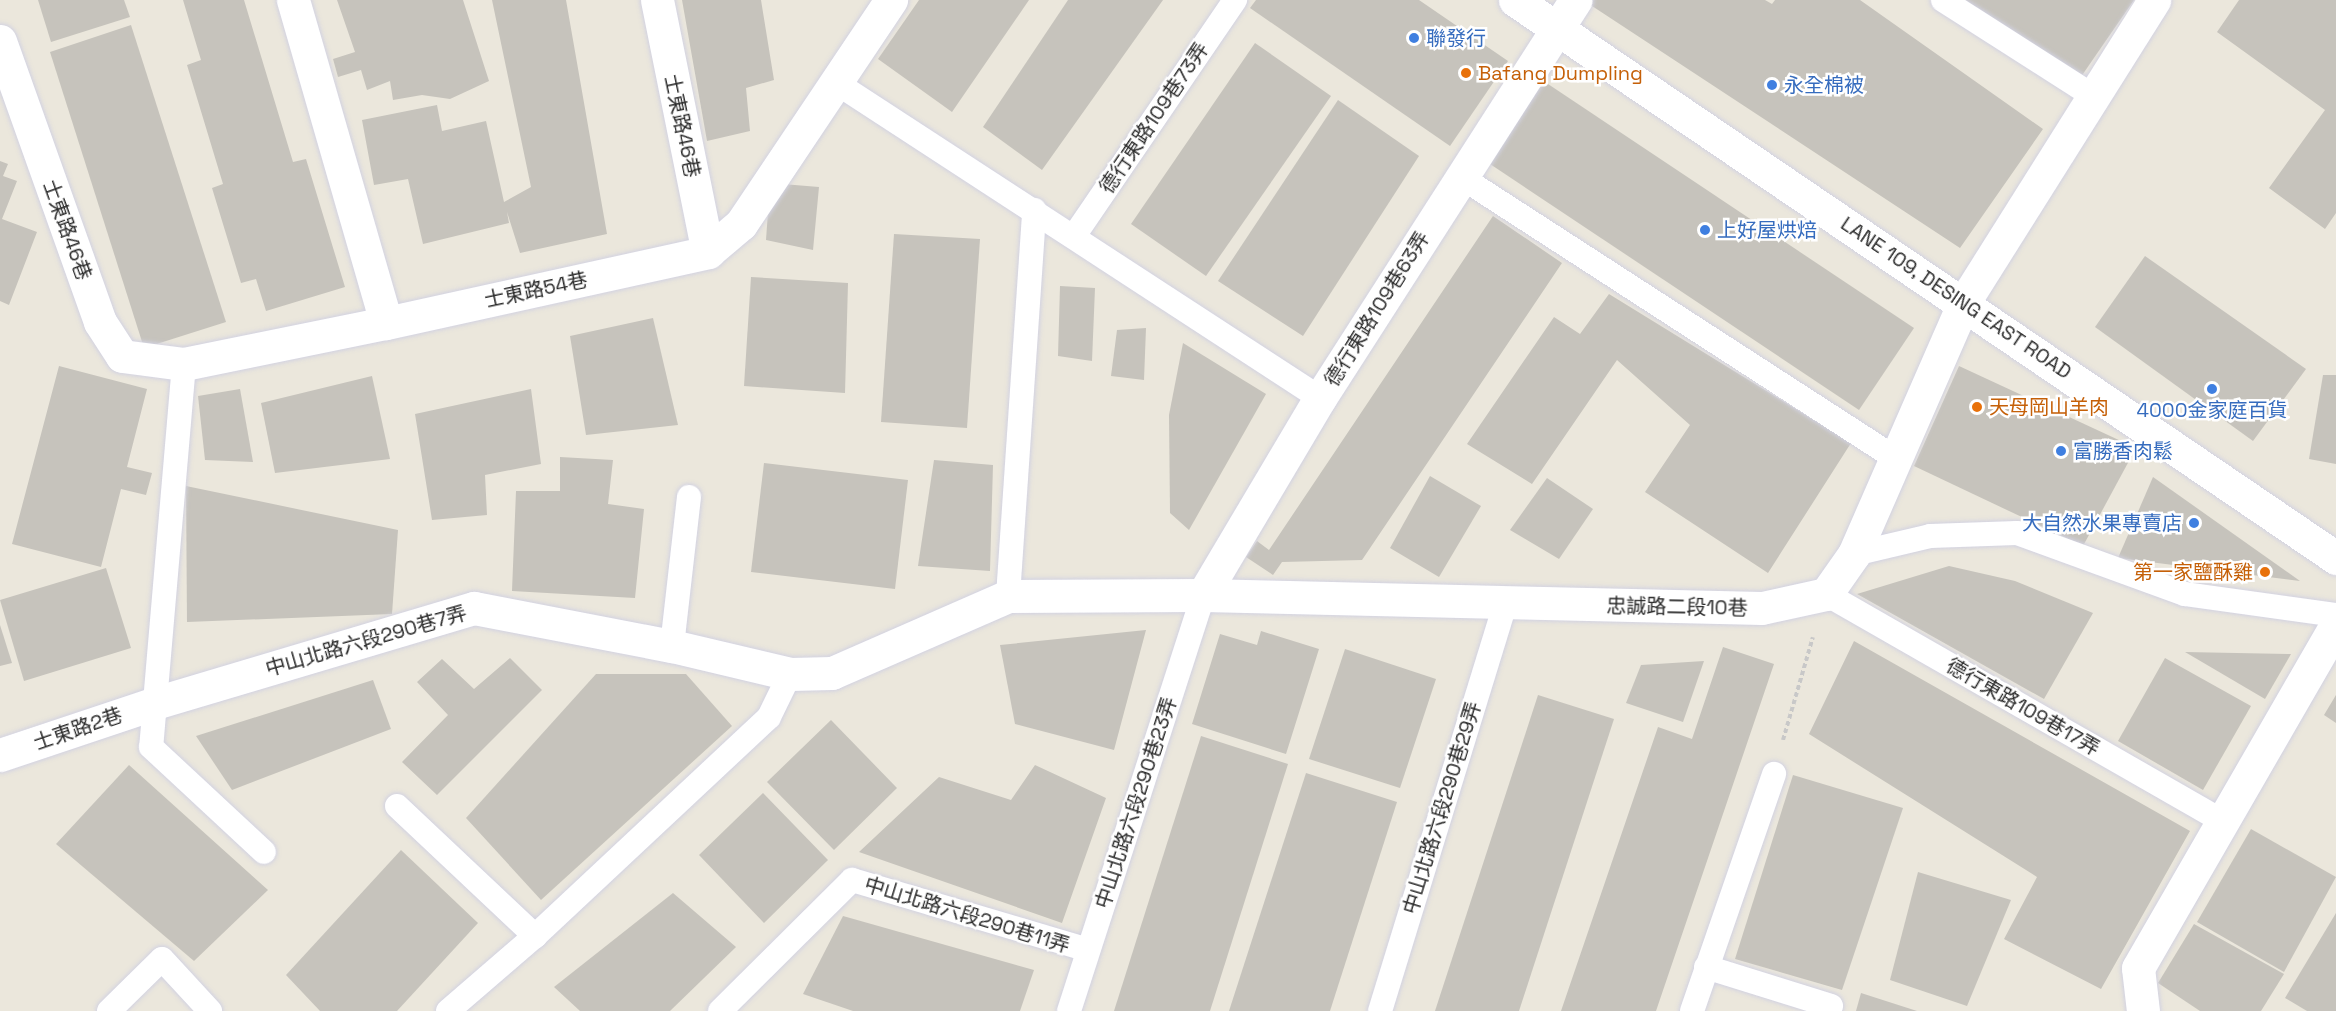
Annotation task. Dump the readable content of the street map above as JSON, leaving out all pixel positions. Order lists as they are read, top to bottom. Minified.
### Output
{"streets":{"street":["士東路46巷","士東路54巷","LANE 109, DESING EAST ROAD","德行東路109巷63弄","忠誠路二段10巷","中山北路六段290巷7弄","士東路2巷"],"lane":["德行東路109巷73弄","德行東路109巷17弄","中山北路六段290巷23弄","中山北路六段290巷29弄","中山北路六段290巷11弄"]},"crossings":[["士東路46巷","士東路54巷"],["LANE 109, DESING EAST ROAD","德行東路109巷63弄"],["德行東路109巷63弄","忠誠路二段10巷"],["德行東路109巷63弄","中山北路六段290巷7弄"],["德行東路109巷63弄","中山北路六段290巷23弄"],["忠誠路二段10巷","中山北路六段290巷7弄"],["忠誠路二段10巷","德行東路109巷17弄"],["忠誠路二段10巷","中山北路六段290巷23弄"],["忠誠路二段10巷","中山北路六段290巷29弄"],["中山北路六段290巷7弄","士東路2巷"],["中山北路六段290巷7弄","中山北路六段290巷23弄"],["中山北路六段290巷23弄","中山北路六段290巷11弄"]],"places":["聯發行","Bafang Dumpling","永全棉被","上好屋烘焙","4000金家庭百貨","天母岡山羊肉","富勝香肉鬆","大自然水果專賣店","第一家鹽酥雞"]}
